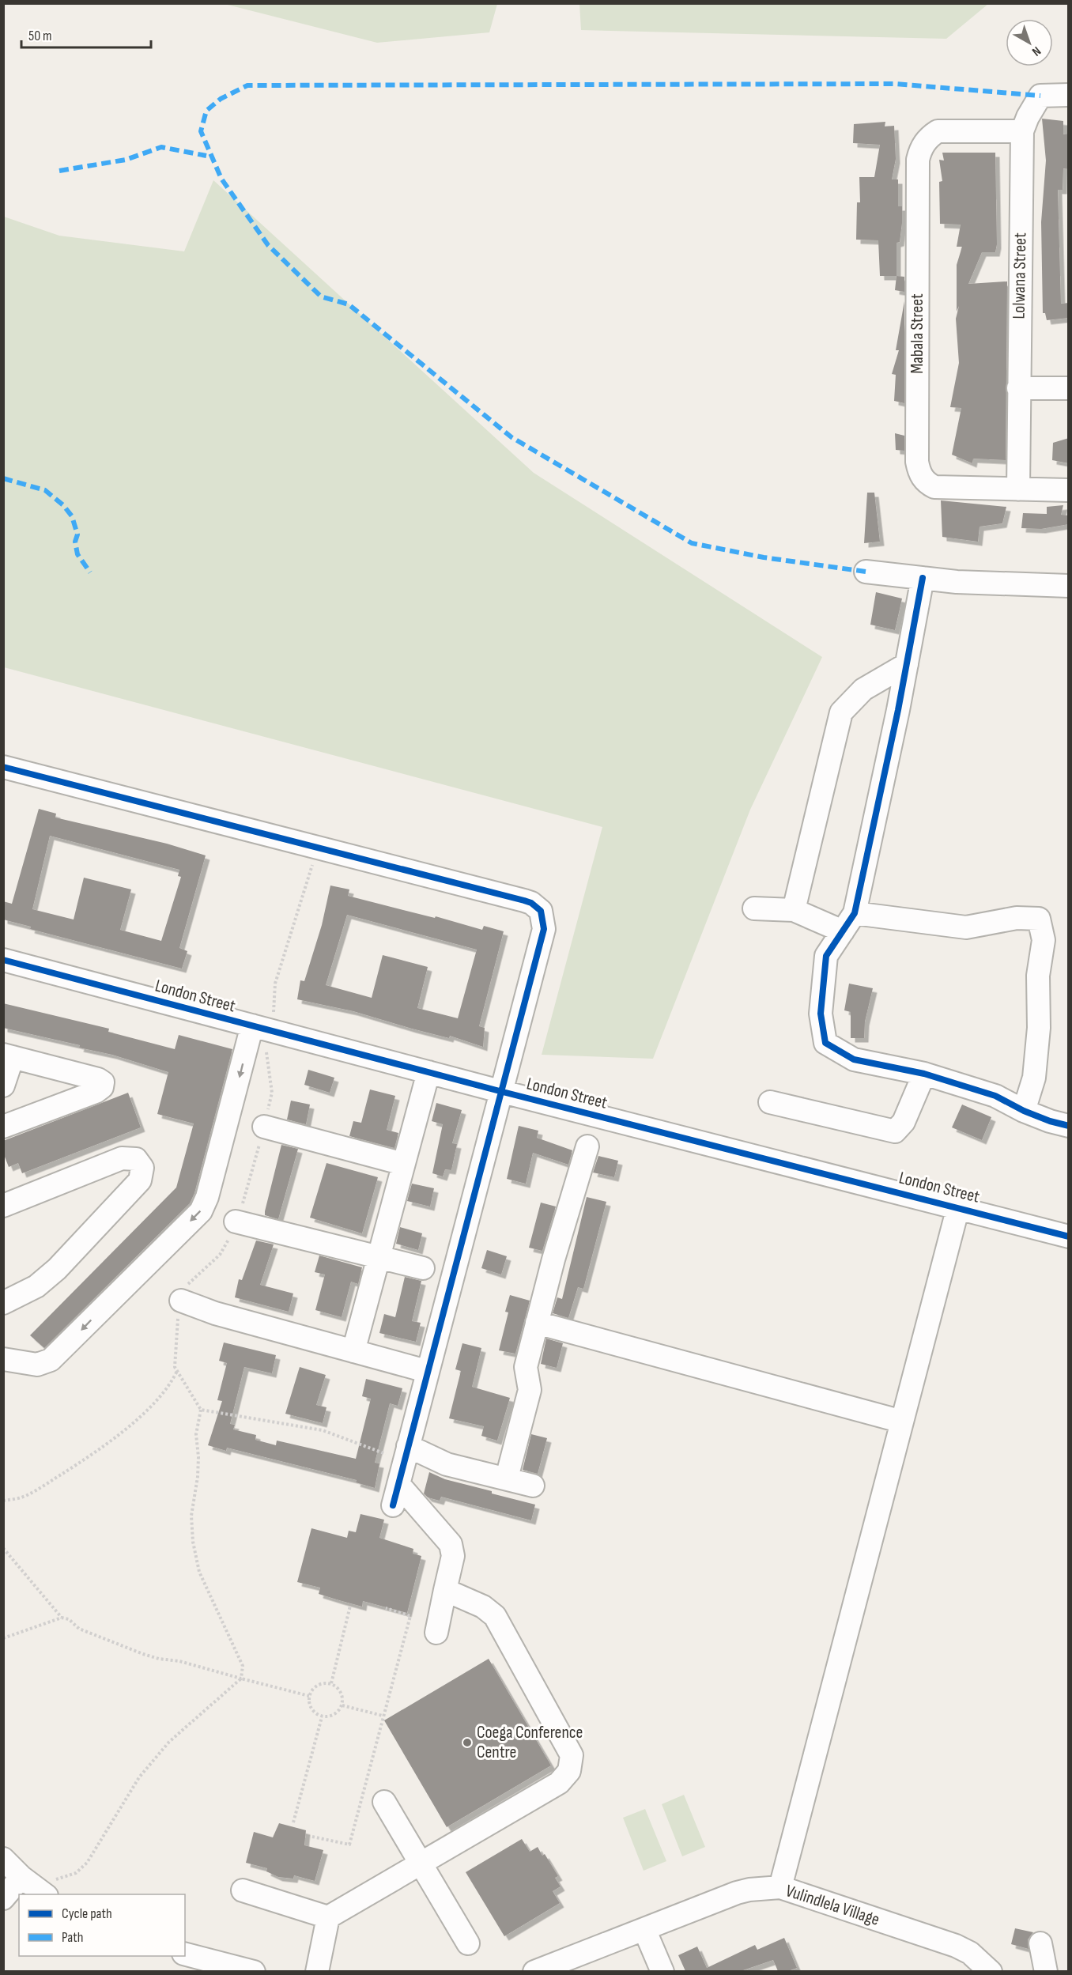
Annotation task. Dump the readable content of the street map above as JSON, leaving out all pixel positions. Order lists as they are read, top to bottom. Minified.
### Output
{"streets":{"street":["Lolwana Street","Mabala Street","London Street","Vulindlela Village"]},"crossings":[["Lolwana Street","Mabala Street"]],"places":["Coega Conference Centre"],"legend":["Cycle path","Path"],"scale_bar":"50 m","north":"bottom right"}
